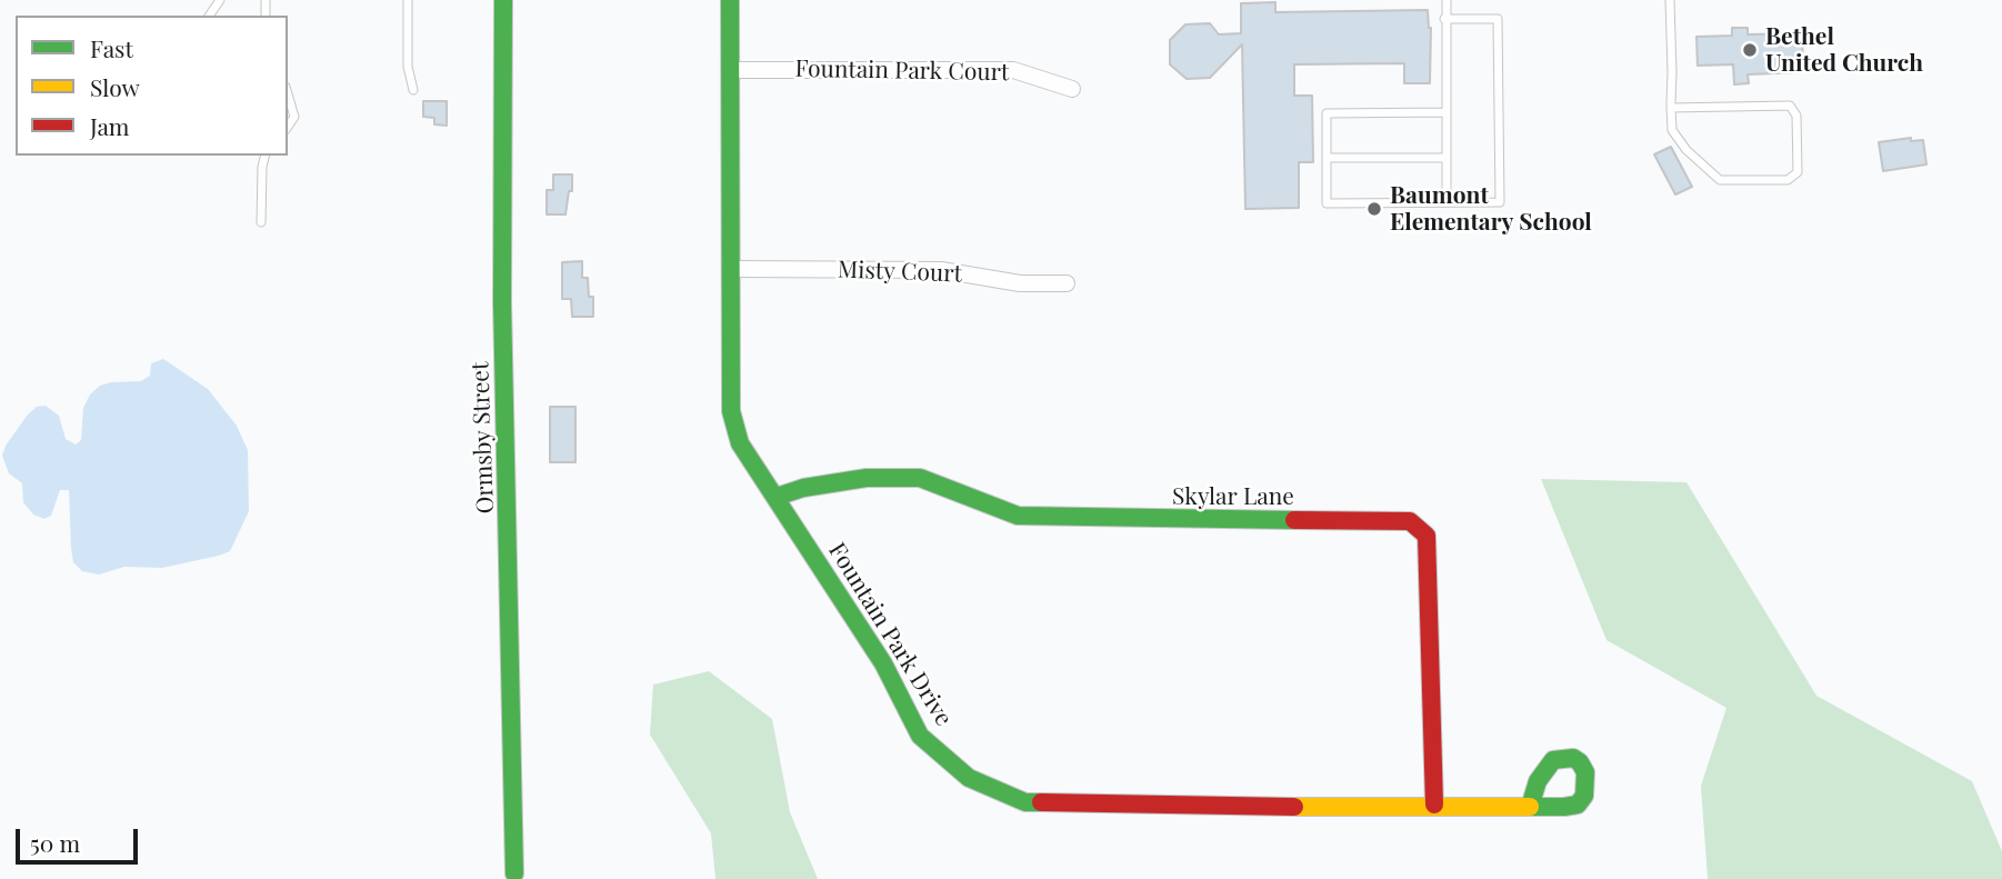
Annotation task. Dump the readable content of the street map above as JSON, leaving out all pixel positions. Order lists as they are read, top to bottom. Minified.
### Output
{"streets":{"street":["Fountain Park Court","Misty Court","Ormsby Street","Skylar Lane","Fountain Park Drive"]},"crossings":[["Fountain Park Court","Fountain Park Drive"],["Misty Court","Fountain Park Drive"],["Skylar Lane","Fountain Park Drive"]],"places":["Bethel United Church","Baumont Elementary School"],"legend":["Fast","Slow","Jam"],"scale_bar":"50 m"}
